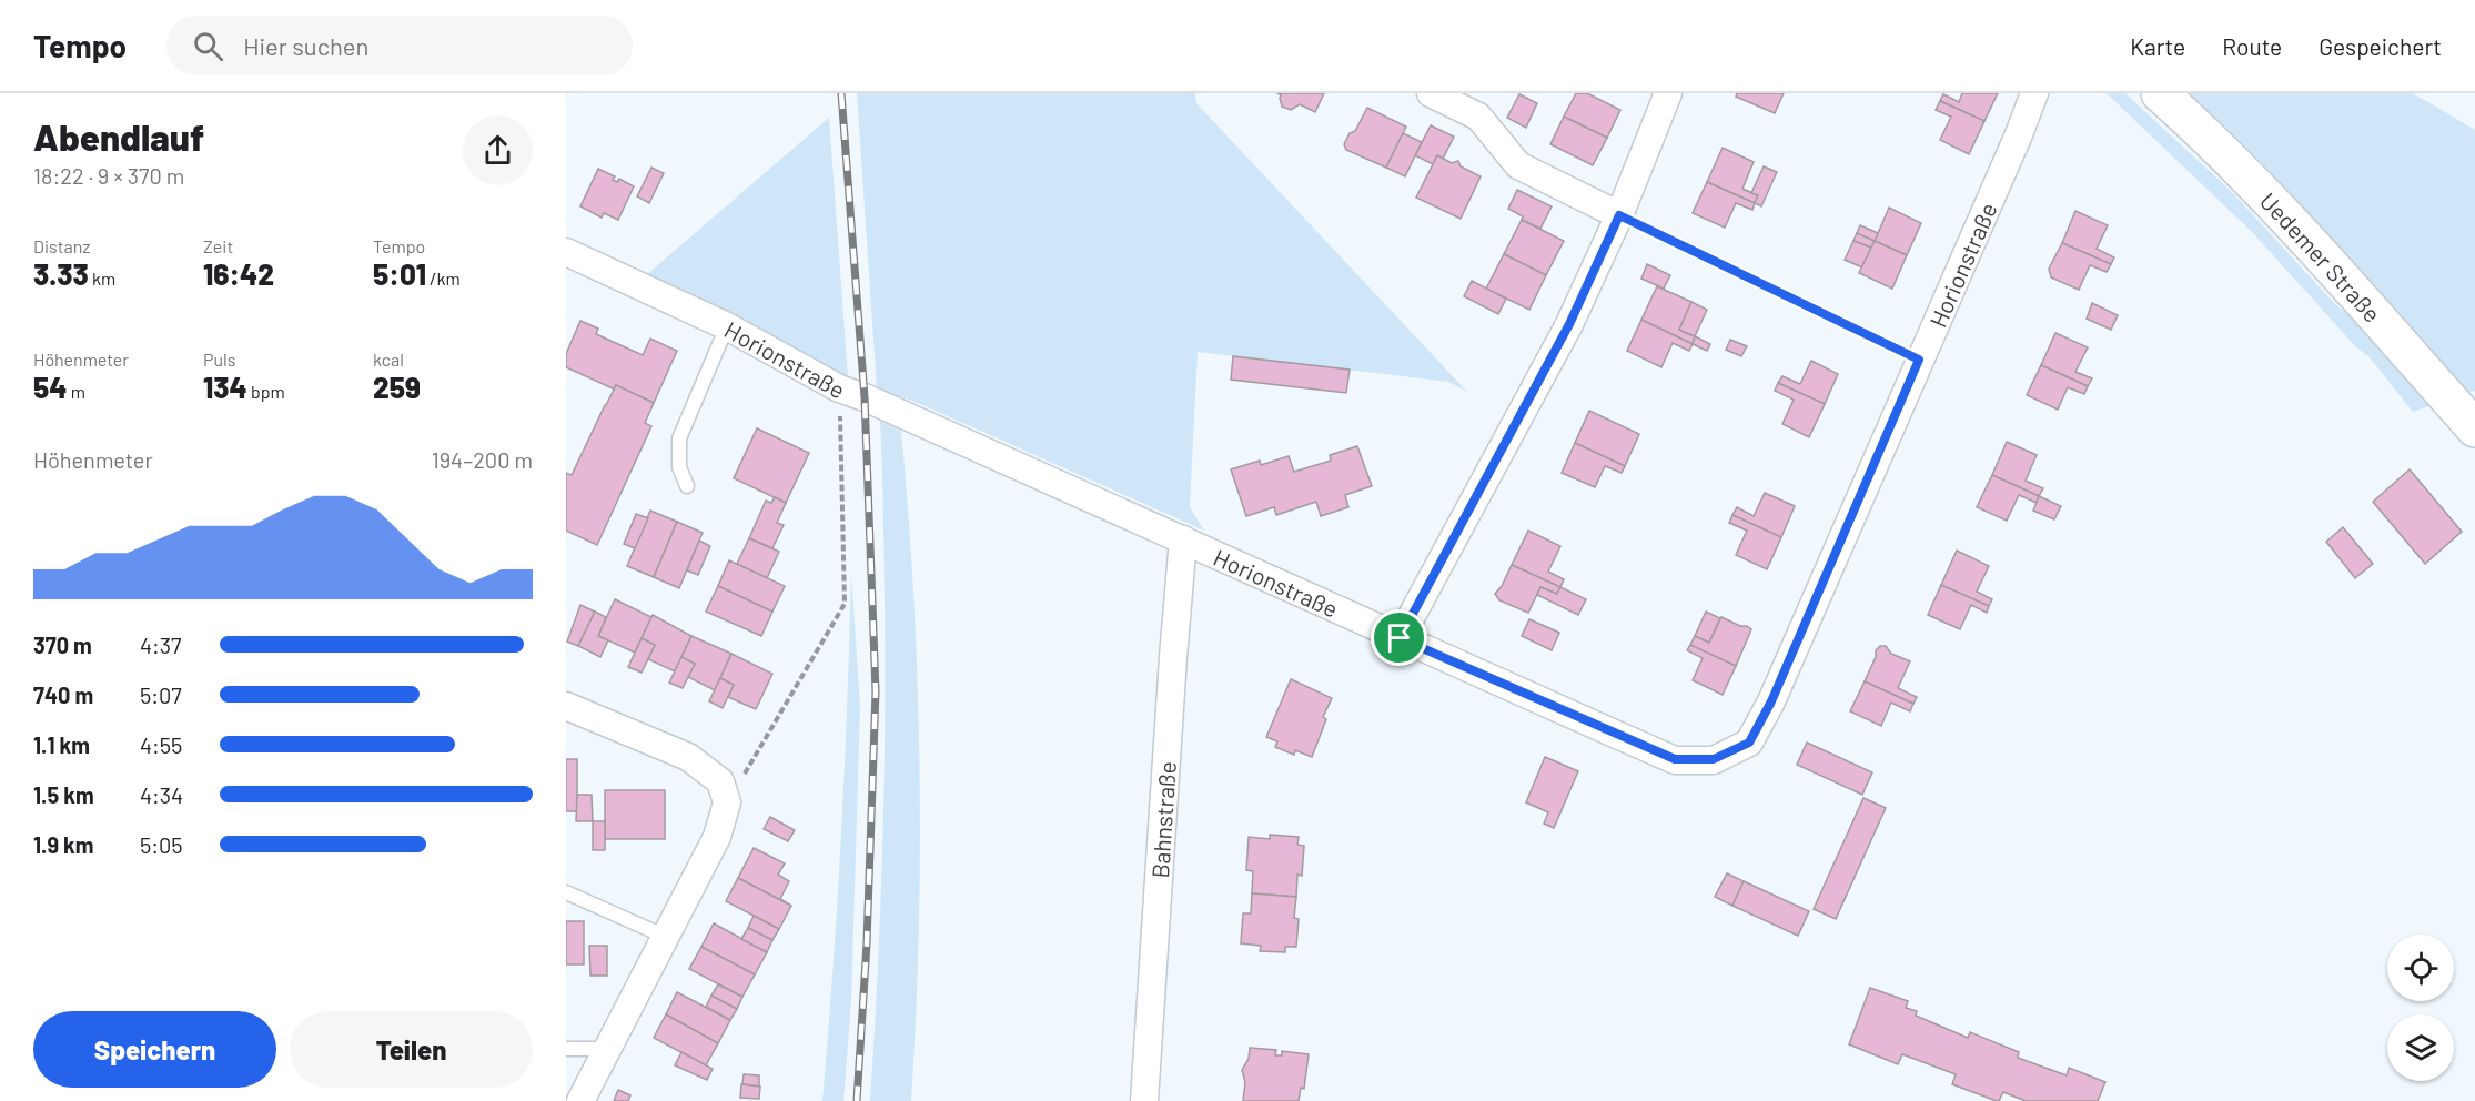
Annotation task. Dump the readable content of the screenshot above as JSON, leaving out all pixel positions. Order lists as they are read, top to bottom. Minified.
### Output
{"streets":{"main road":["Uedemer Straße"],"street":["Horionstraße","Bahnstraße"]},"crossings":[["Horionstraße","Bahnstraße"]],"page":{"header":"Tempo","search":"Hier suchen","nav":["Karte","Route","Gespeichert"],"heading":["Abendlauf","18:22 · 9 × 370 m"],"stats":[["Distanz","3.33 km"],["Zeit","16:42"],["Tempo","5:01 /km"],["Höhenmeter","54 m"],["Puls","134 bpm"],["kcal","259"]],"chart":["Höhenmeter","194–200 m"],"list":[{"name":"370 m","note":"4:37"},{"name":"740 m","note":"5:07"},{"name":"1.1 km","note":"4:55"},{"name":"1.5 km","note":"4:34"},{"name":"1.9 km","note":"5:05"}],"buttons":["Speichern","Teilen"]}}
